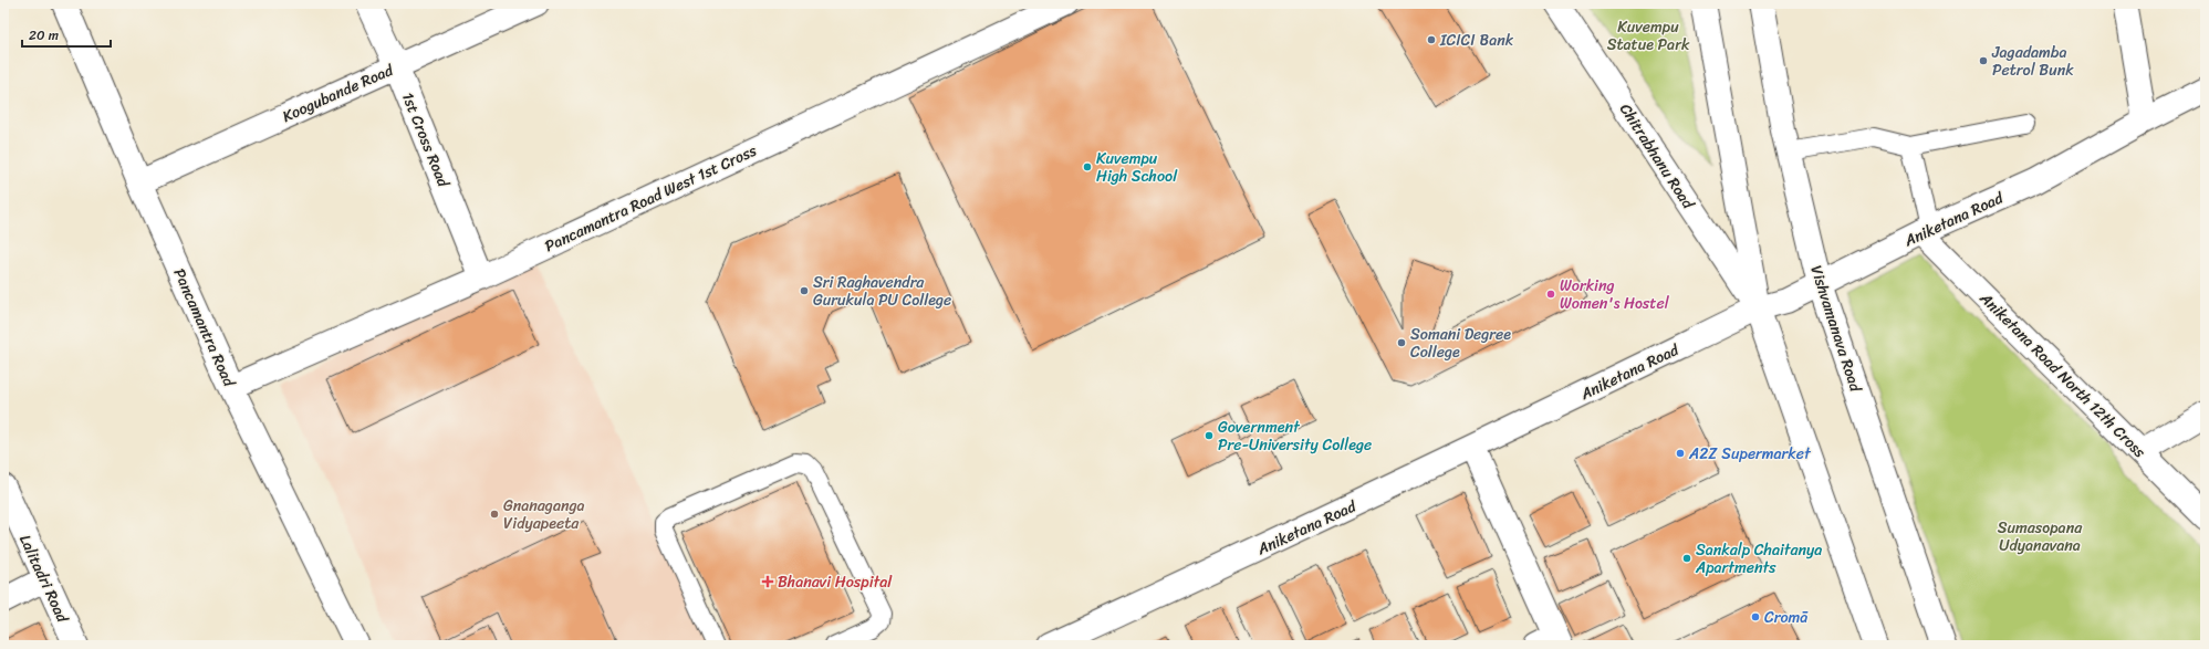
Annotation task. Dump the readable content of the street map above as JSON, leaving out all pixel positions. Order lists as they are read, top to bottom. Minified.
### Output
{"streets":{"street":["Koogubande Road","1st Cross Road","Chitrabhanu Road","Pancamantra Road West 1st Cross","Aniketana Road","Pancamantra Road","Vishvamanava Road","Aniketana Road North 12th Cross","Lalitadri Road"]},"crossings":[["Koogubande Road","1st Cross Road"],["Koogubande Road","Pancamantra Road"],["1st Cross Road","Pancamantra Road West 1st Cross"],["Chitrabhanu Road","Aniketana Road"],["Pancamantra Road West 1st Cross","Pancamantra Road"],["Aniketana Road","Vishvamanava Road"],["Aniketana Road","Aniketana Road North 12th Cross"]],"parks":["Kuvempu Statue Park","Sumasopana Udyanavana"],"places":{"other":["ICICI Bank","Jagadamba Petrol Bunk","Kuvempu High School","Sri Raghavendra Gurukula PU College","Working Women's Hostel","Somani Degree College","Government Pre-University College","A2Z Supermarket","Gnanaganga Vidyapeeta","Sankalp Chaitanya Apartments","Cromā"],"health":["Bhanavi Hospital"]},"scale_bar":"20 m"}
